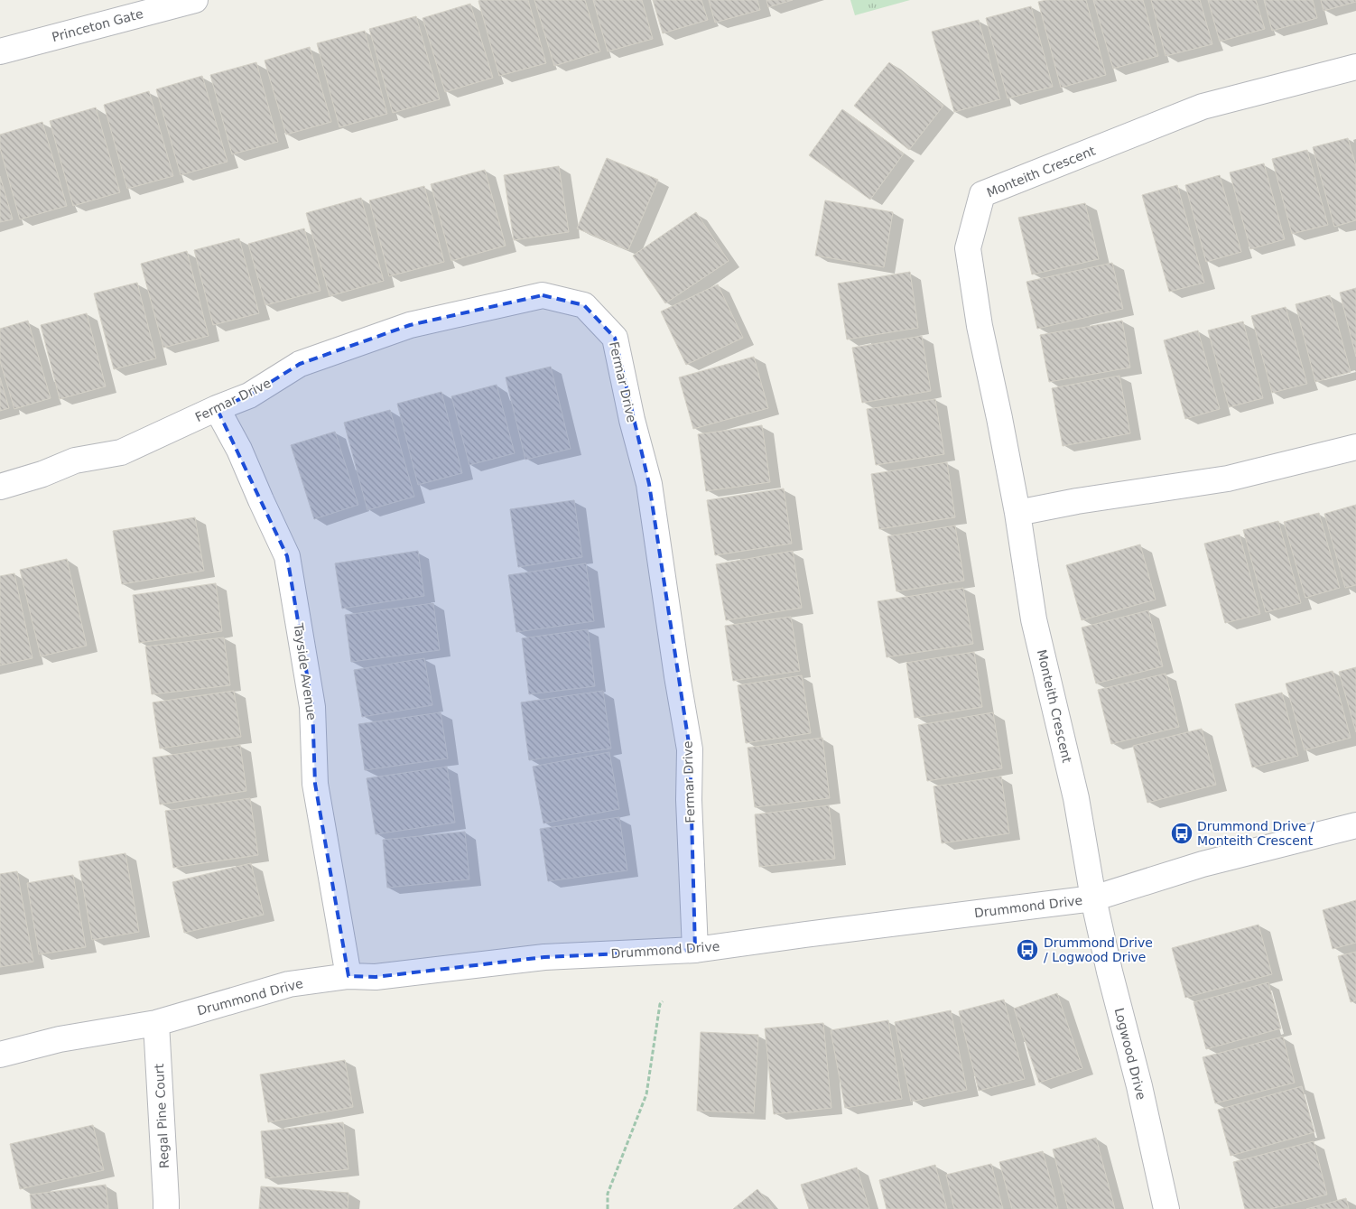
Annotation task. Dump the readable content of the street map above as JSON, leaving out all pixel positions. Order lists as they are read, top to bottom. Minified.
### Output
{"streets":{"street":["Princeton Gate","Monteith Crescent","Fermar Drive","Tayside Avenue","Drummond Drive","Logwood Drive","Regal Pine Court"]},"crossings":[["Monteith Crescent","Drummond Drive"],["Monteith Crescent","Logwood Drive"],["Fermar Drive","Tayside Avenue"],["Fermar Drive","Drummond Drive"],["Tayside Avenue","Drummond Drive"],["Drummond Drive","Logwood Drive"],["Drummond Drive","Regal Pine Court"]],"places":{"bus stop":["Drummond Drive / Monteith Crescent","Drummond Drive / Logwood Drive"]}}
